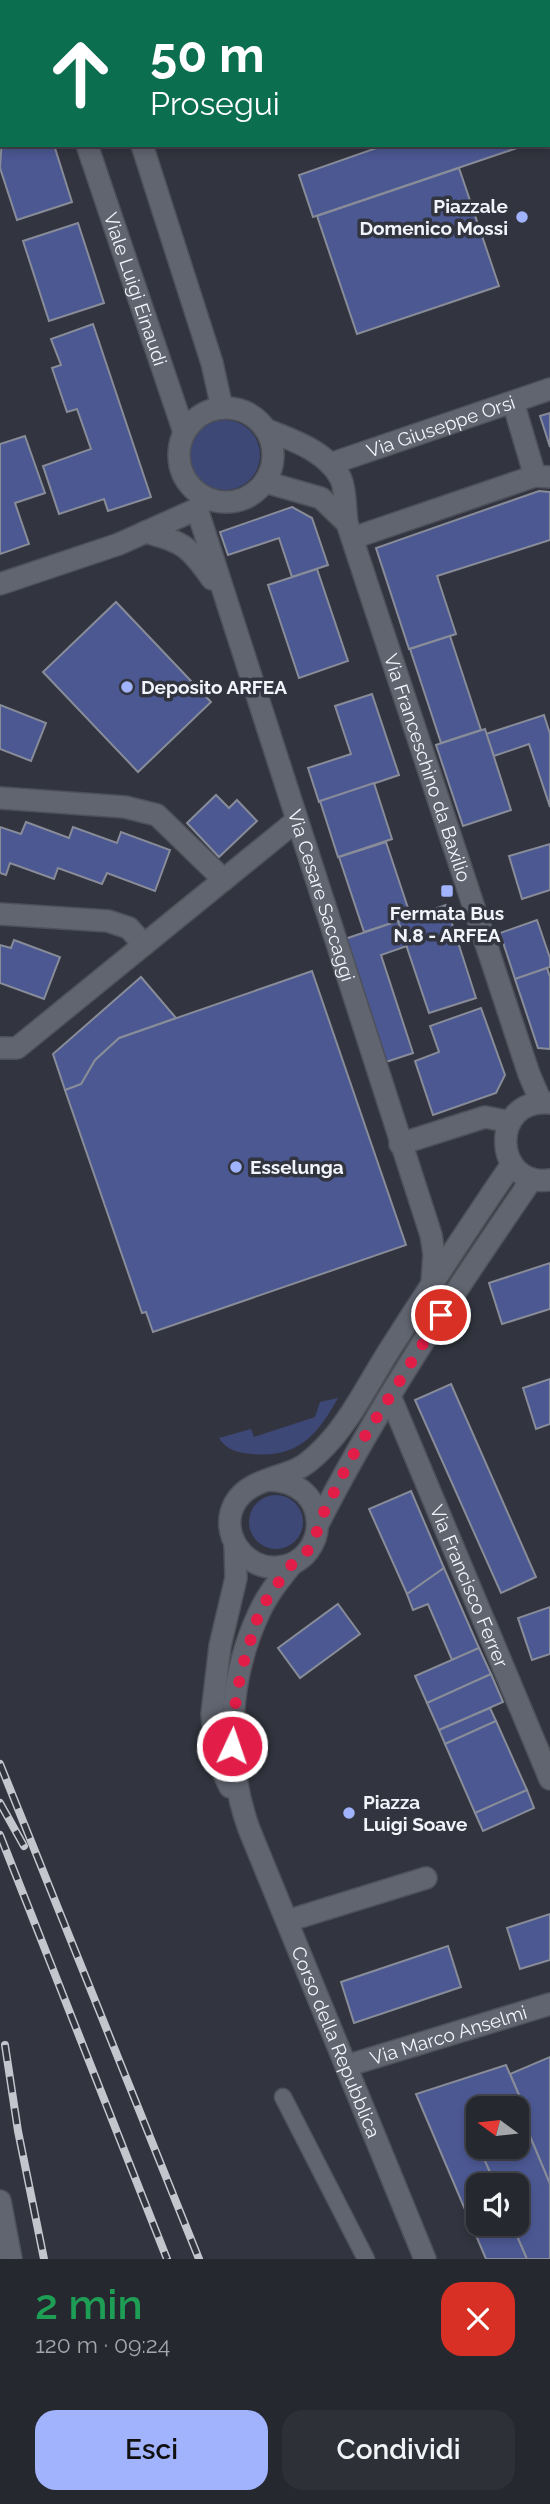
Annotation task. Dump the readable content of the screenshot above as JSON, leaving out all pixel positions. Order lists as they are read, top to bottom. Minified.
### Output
{"streets":{"street":["Viale Luigi Einaudi","Via Giuseppe Orsi","Via Franceschino da Baxilio","Via Cesare Saccaggi","Via Francisco Ferrer","Via Marco Anselmi","Corso della Repubblica"]},"crossings":[["Viale Luigi Einaudi","Via Franceschino da Baxilio"],["Viale Luigi Einaudi","Via Cesare Saccaggi"],["Via Franceschino da Baxilio","Via Cesare Saccaggi"],["Via Marco Anselmi","Corso della Repubblica"]],"places":{"other":["Piazzale Domenico Mossi","Deposito ARFEA","Esselunga","Piazza Luigi Soave"],"transit":["Fermata Bus N.8 - ARFEA"]},"north":"left","page":{"turn":["50 m","Prosegui"],"heading":["2 min","120 m · 09:24"],"buttons":["Esci","Condividi"]}}
